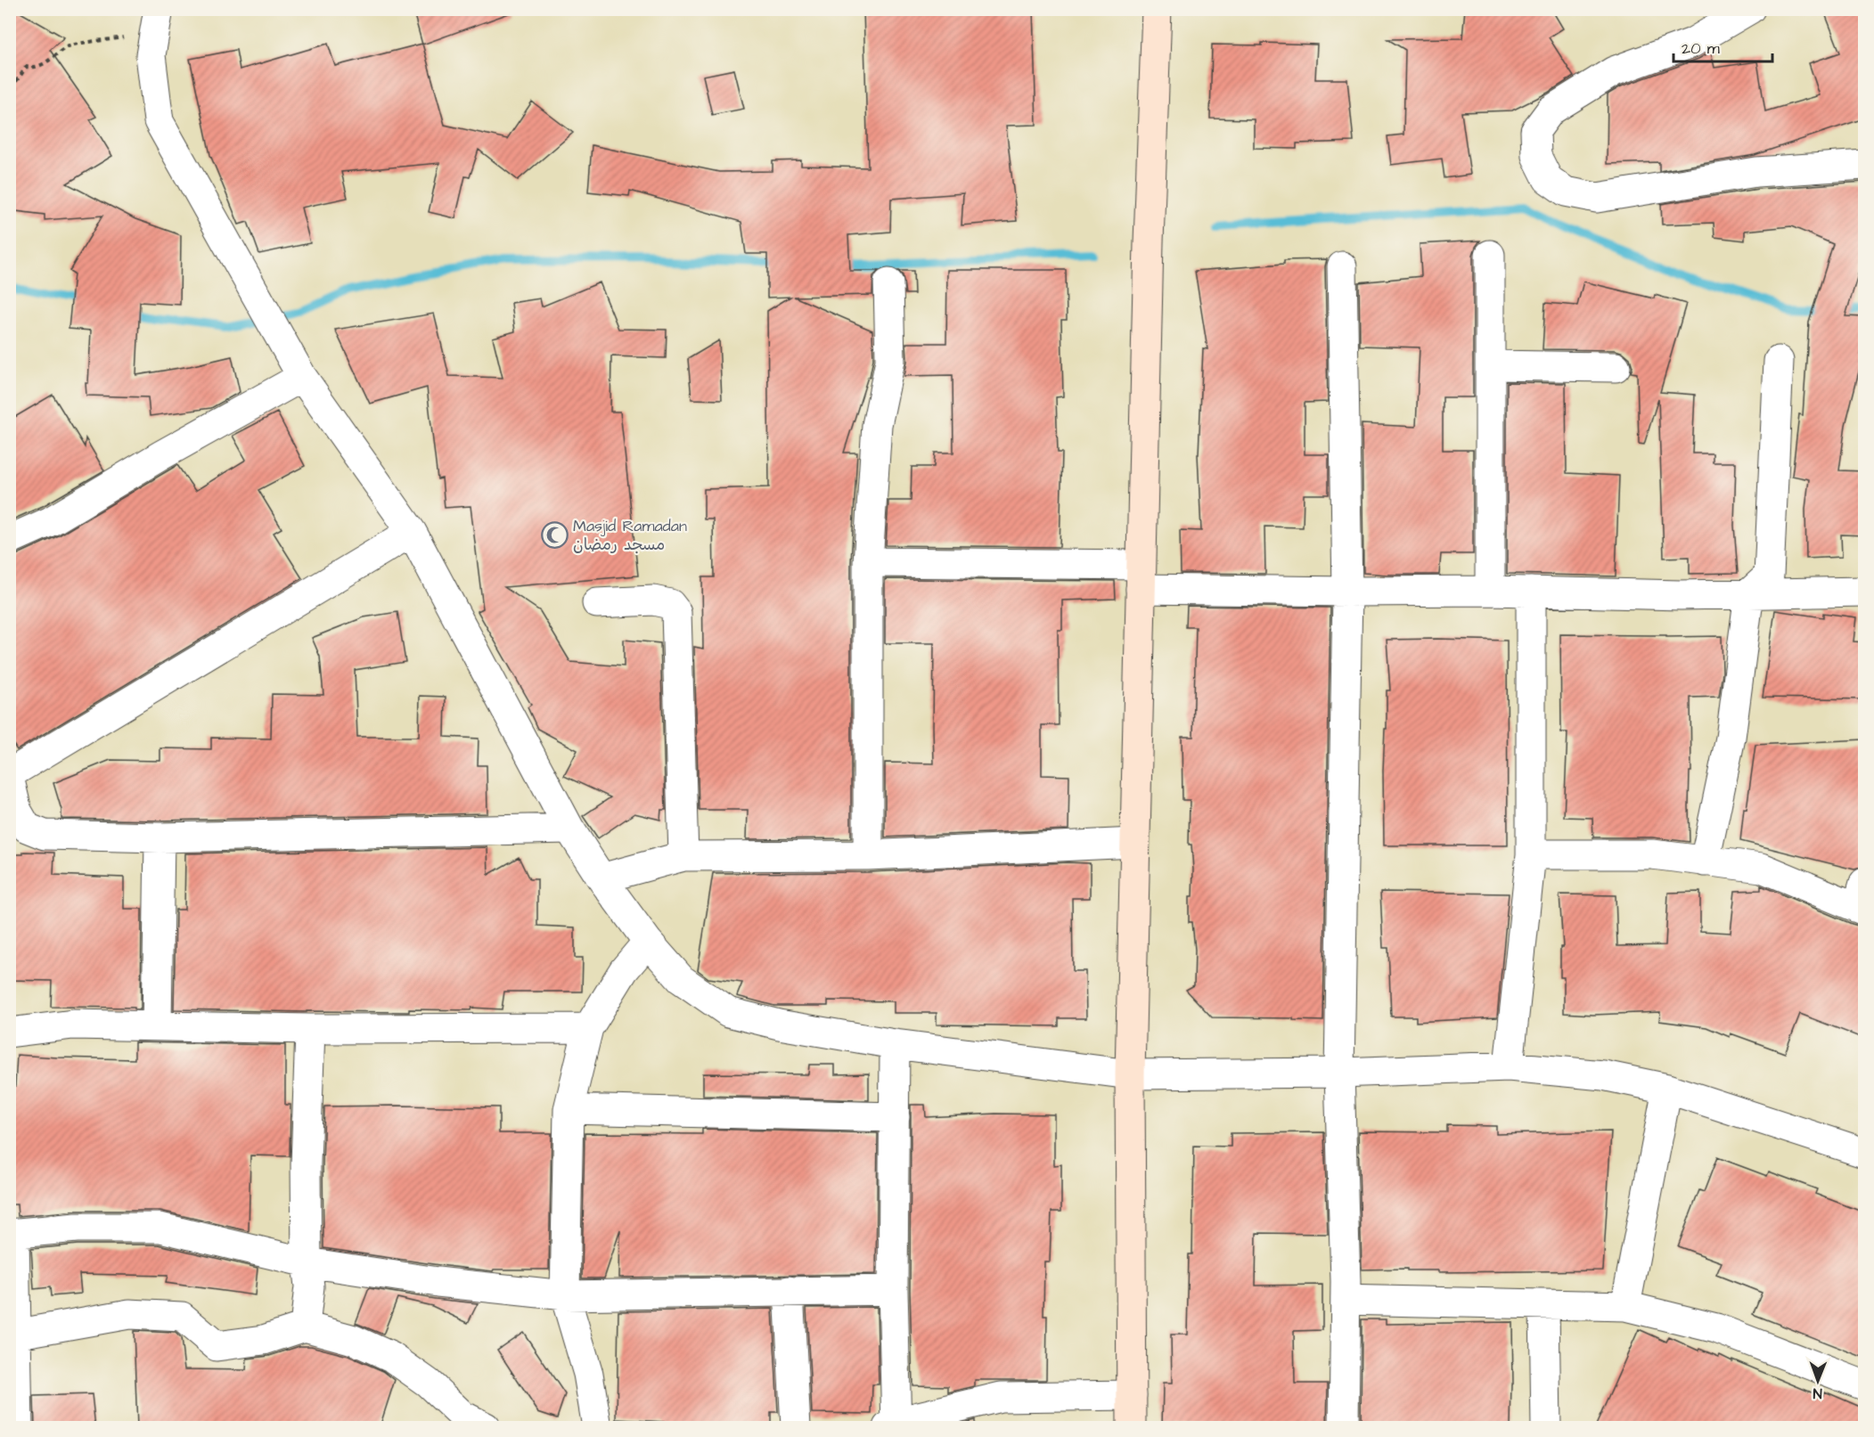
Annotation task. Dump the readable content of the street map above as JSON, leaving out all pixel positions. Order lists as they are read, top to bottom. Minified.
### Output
{"places":{"mosque":["Masjid Ramadan مسجد رمضان"]},"scale_bar":"20 m","north":"bottom"}
